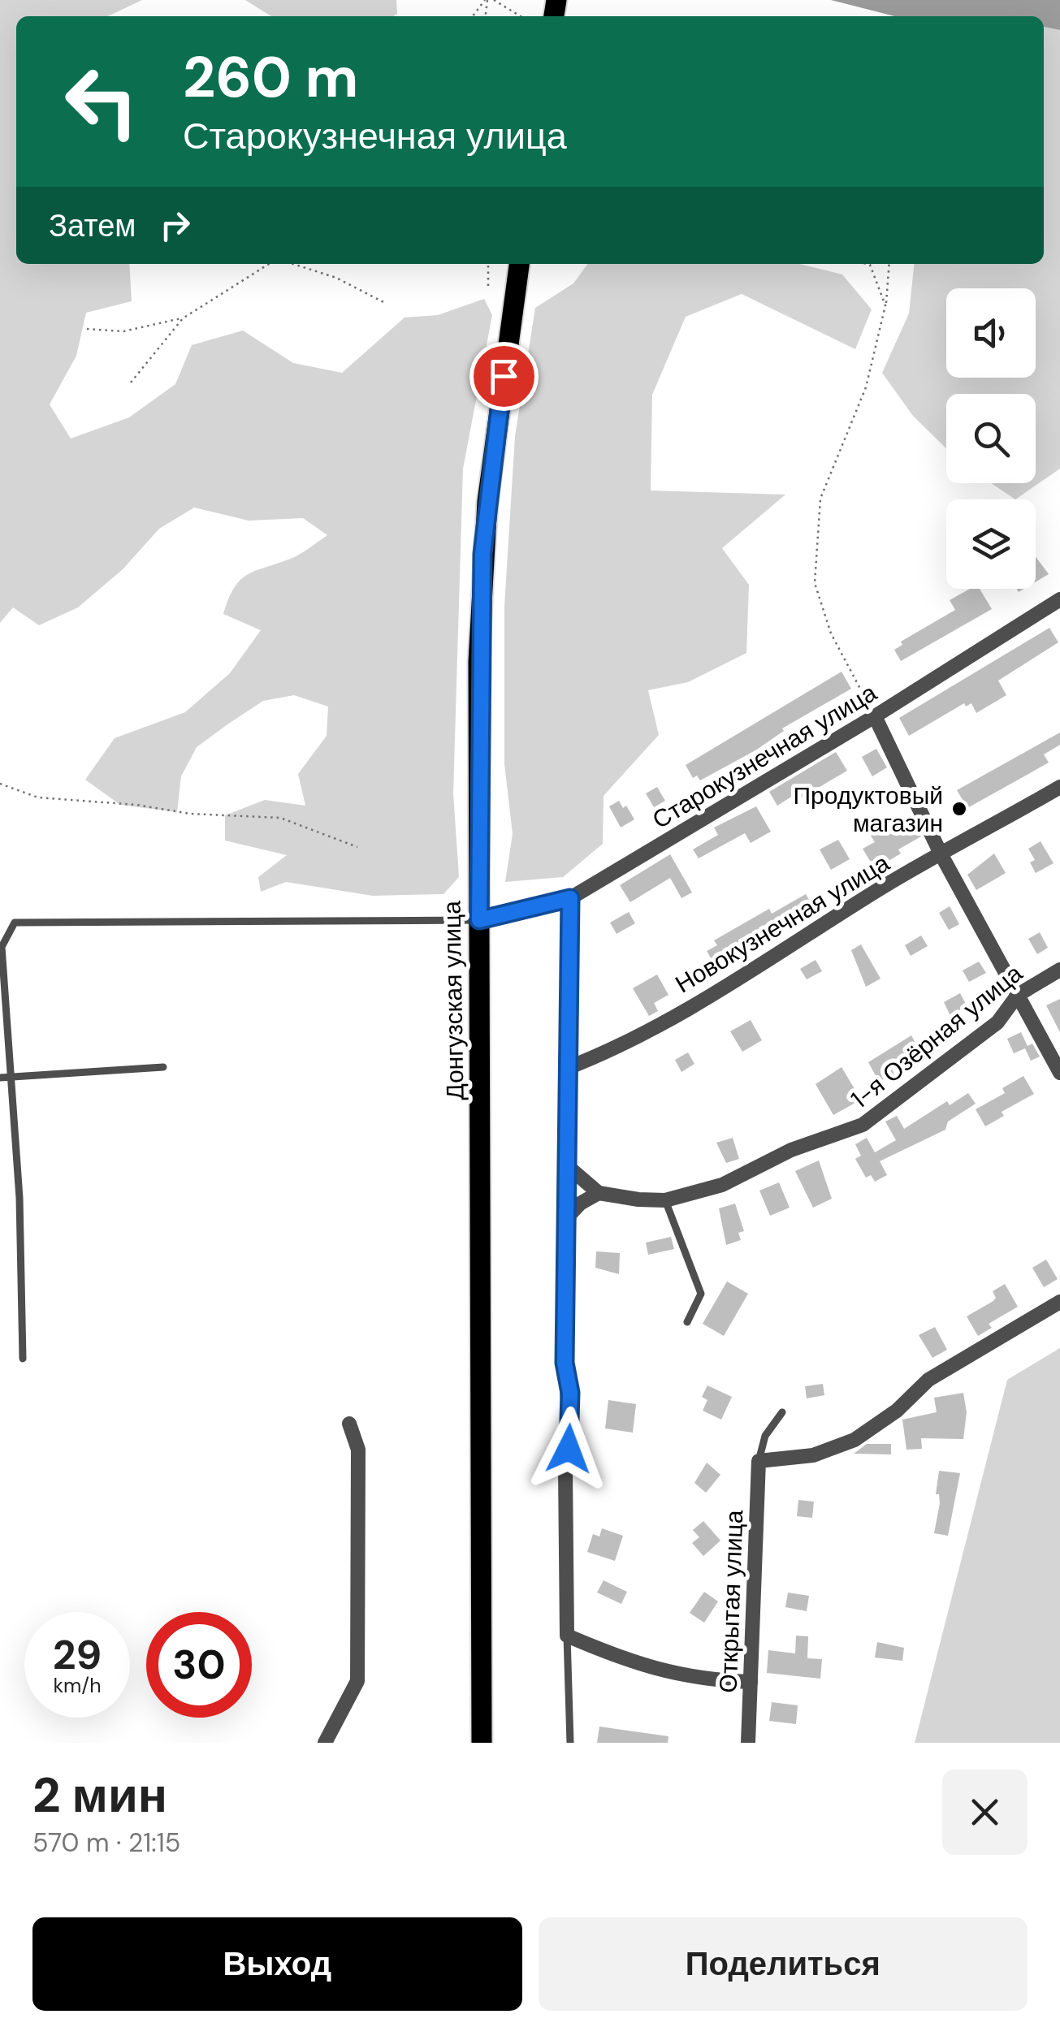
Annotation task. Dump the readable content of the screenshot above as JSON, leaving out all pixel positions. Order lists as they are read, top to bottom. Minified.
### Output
{"streets":{"main road":["Донгузская улица"],"street":["Старокузнечная улица","Новокузнечная улица","1-я Озёрная улица","Открытая улица"]},"crossings":[["Старокузнечная улица","Донгузская улица"]],"places":["Продуктовый магазин"],"page":{"turn":["260 m","Старокузнечная улица"],"then":"Затем","speed":"29 km/h","limit":"30","heading":["2 мин","570 m · 21:15"],"buttons":["Выход","Поделиться"]}}
